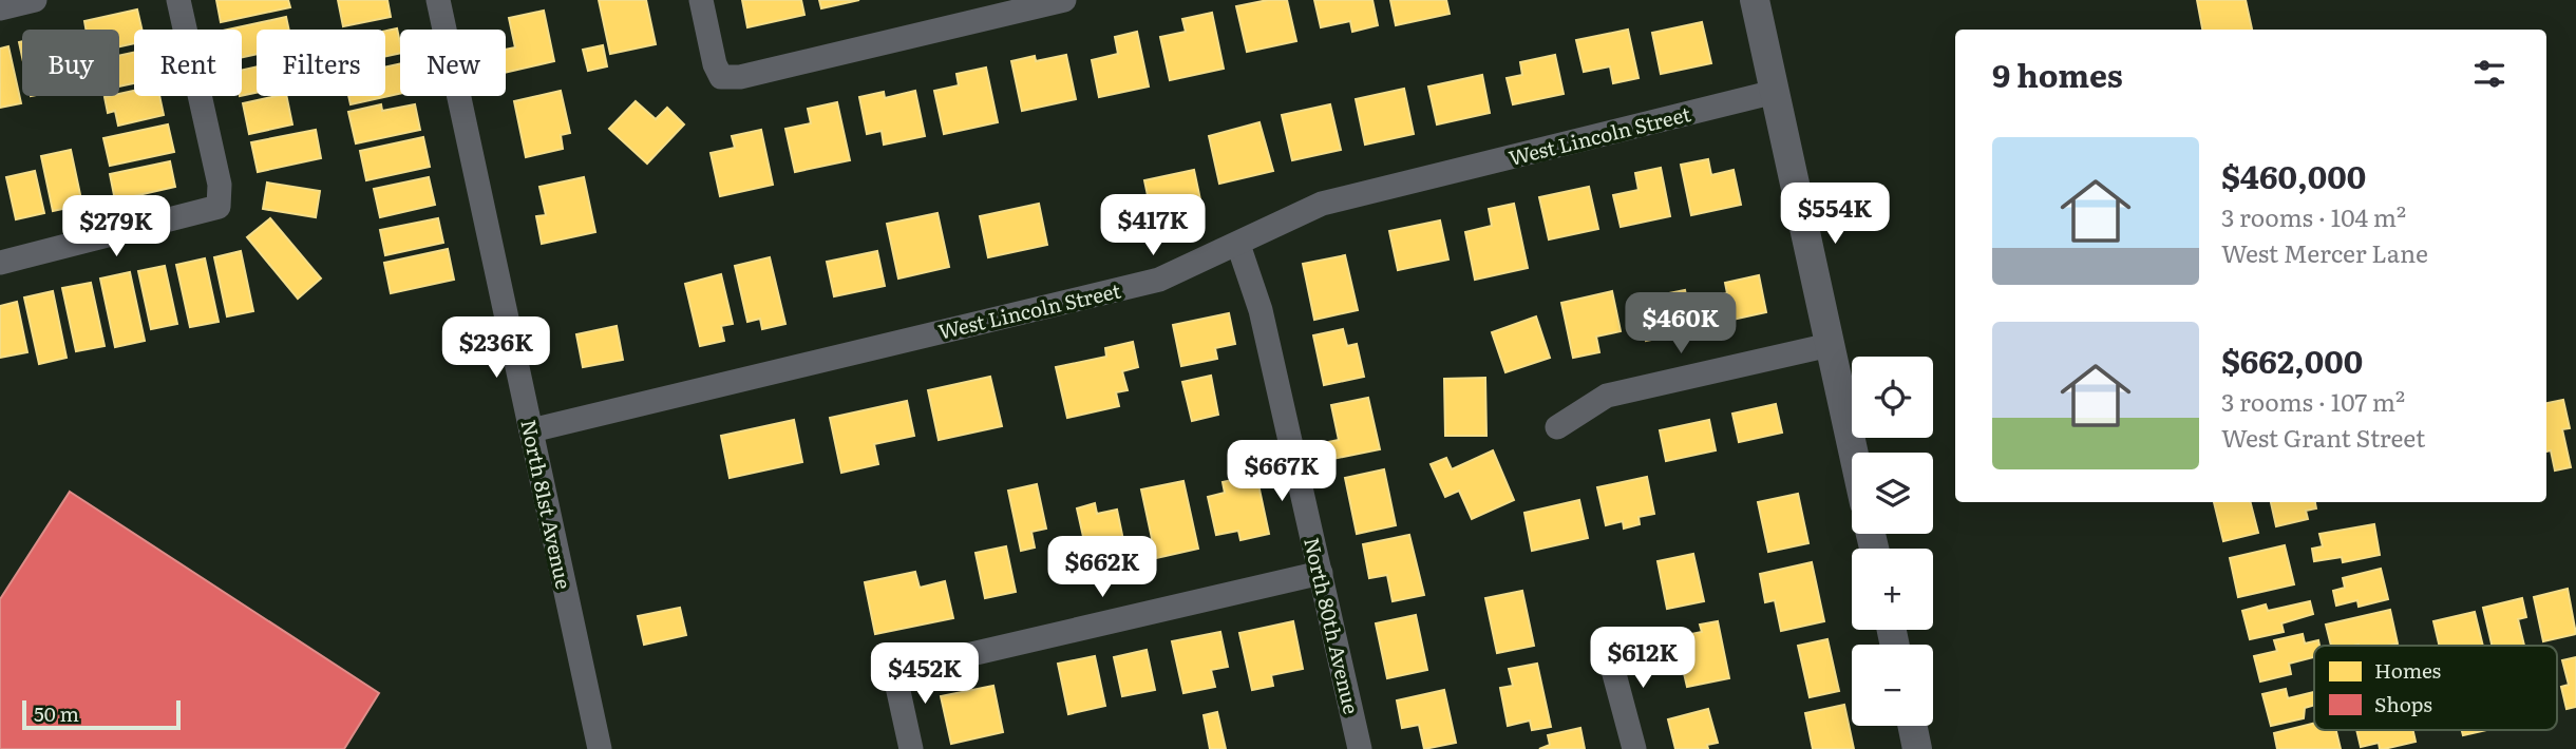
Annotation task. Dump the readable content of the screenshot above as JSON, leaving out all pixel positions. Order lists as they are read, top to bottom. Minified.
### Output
{"streets":{"street":["West Lincoln Street","North 81st Avenue","North 80th Avenue"]},"crossings":[["West Lincoln Street","North 81st Avenue"],["West Lincoln Street","North 80th Avenue"]],"legend":["Homes","Shops"],"scale_bar":"50 m","page":{"chip":["Buy","Rent","Filters","New"],"heading":"9 homes","list":[{"name":"$460,000","note":"3 rooms · 104 m² · West Mercer Lane"},{"name":"$662,000","note":"3 rooms · 107 m² · West Grant Street"}],"price":["$554K","$417K","$279K","$460K","$236K","$667K","$662K","$612K","$452K"],"map_buttons":["+","−"],"scale":"50 m"}}
